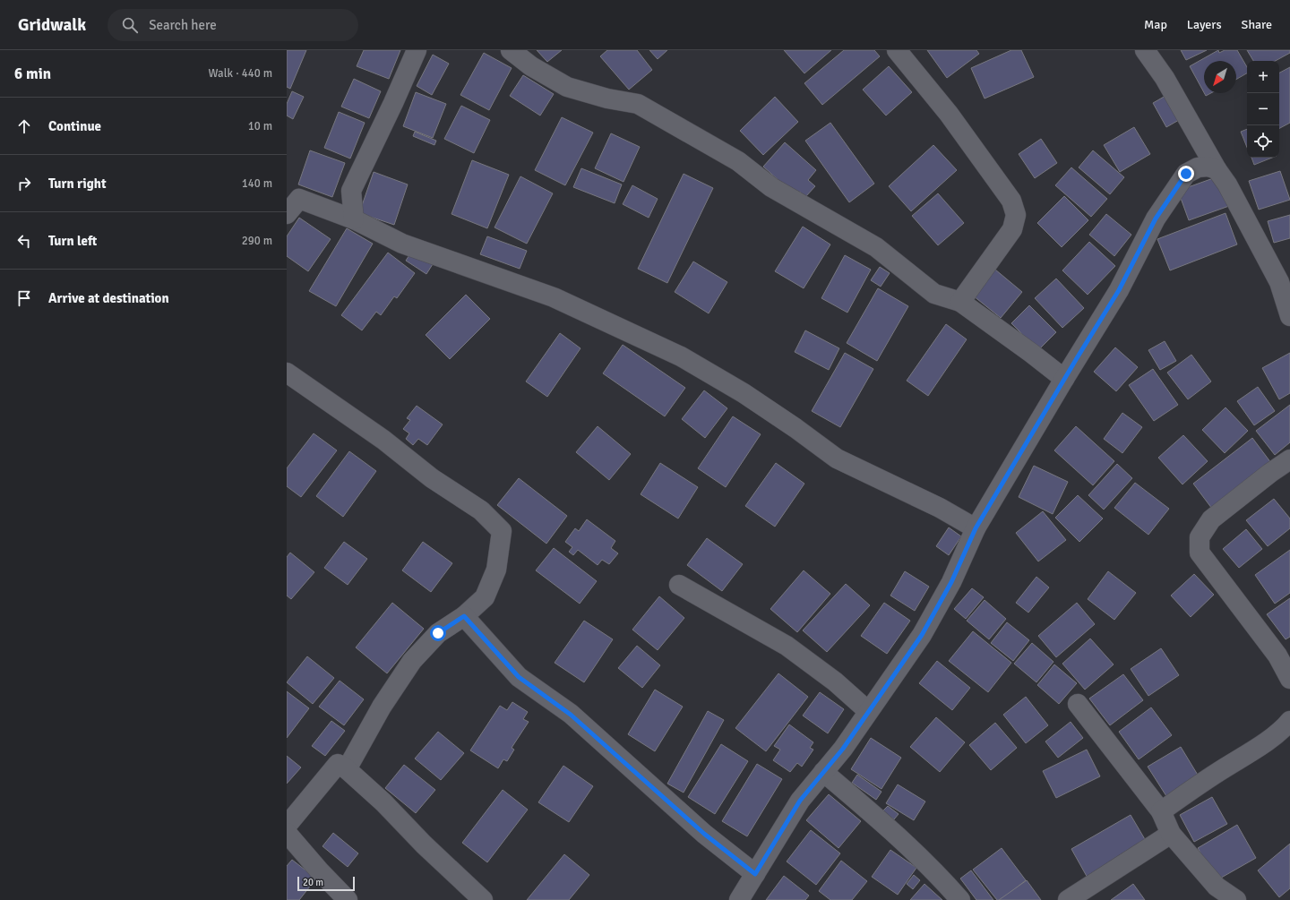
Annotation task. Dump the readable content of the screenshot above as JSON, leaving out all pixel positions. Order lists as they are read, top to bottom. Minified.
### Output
{"scale_bar":"20 m","north":"bottom left","page":{"header":"Gridwalk","search":"Search here","nav":["Map","Layers","Share"],"heading":["6 min","Walk · 440 m"],"map_buttons":["+","−"],"list":[["Continue","10 m"],["Turn right","140 m"],["Turn left","290 m"],"Arrive at destination"],"scale":"20 m"}}
